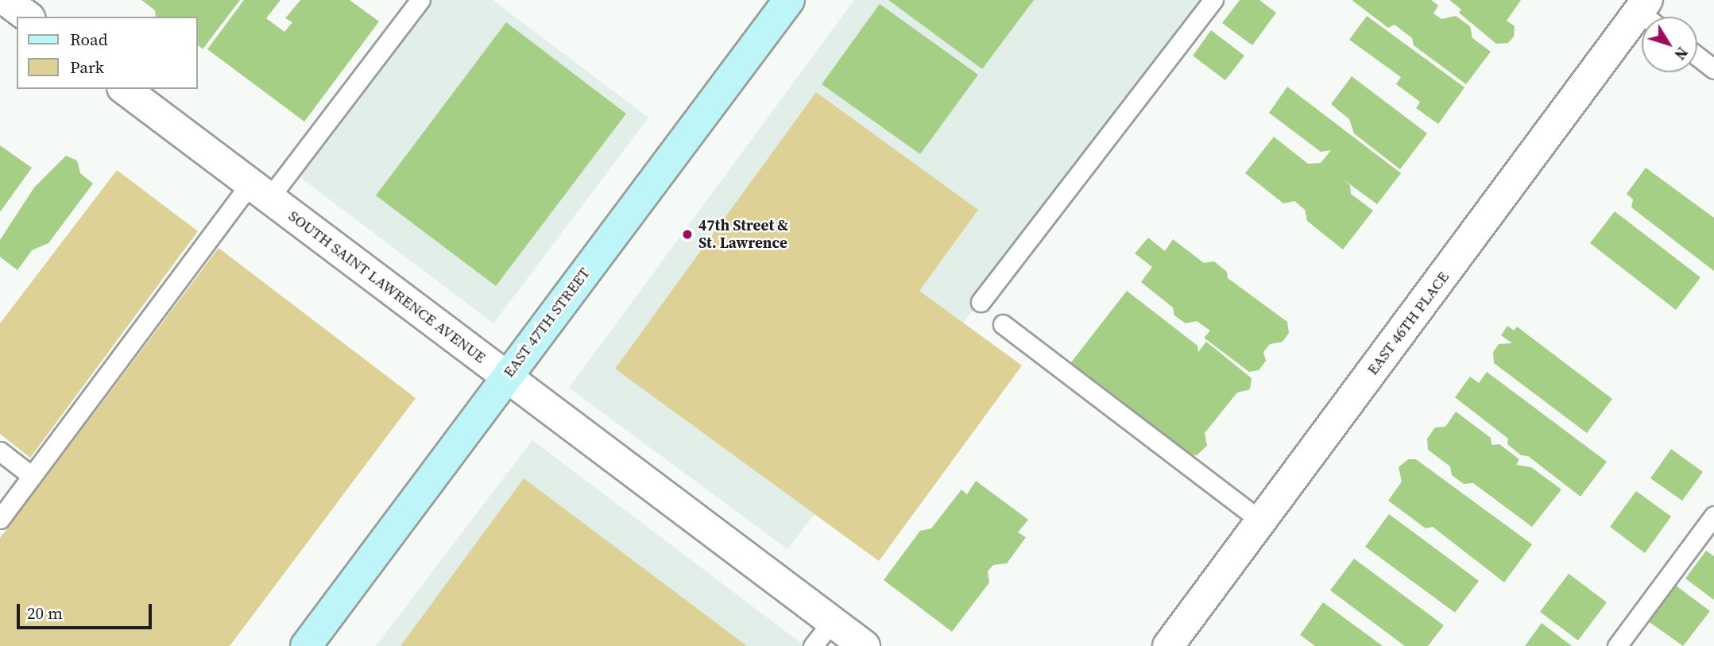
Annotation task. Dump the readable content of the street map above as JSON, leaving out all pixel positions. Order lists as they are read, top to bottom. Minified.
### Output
{"streets":{"main road":["EAST 47TH STREET"],"street":["SOUTH SAINT LAWRENCE AVENUE","EAST 46TH PLACE"]},"crossings":[["SOUTH SAINT LAWRENCE AVENUE","EAST 47TH STREET"]],"places":["47th Street & St. Lawrence"],"legend":["Road","Park"],"scale_bar":"20 m","north":"bottom right"}
